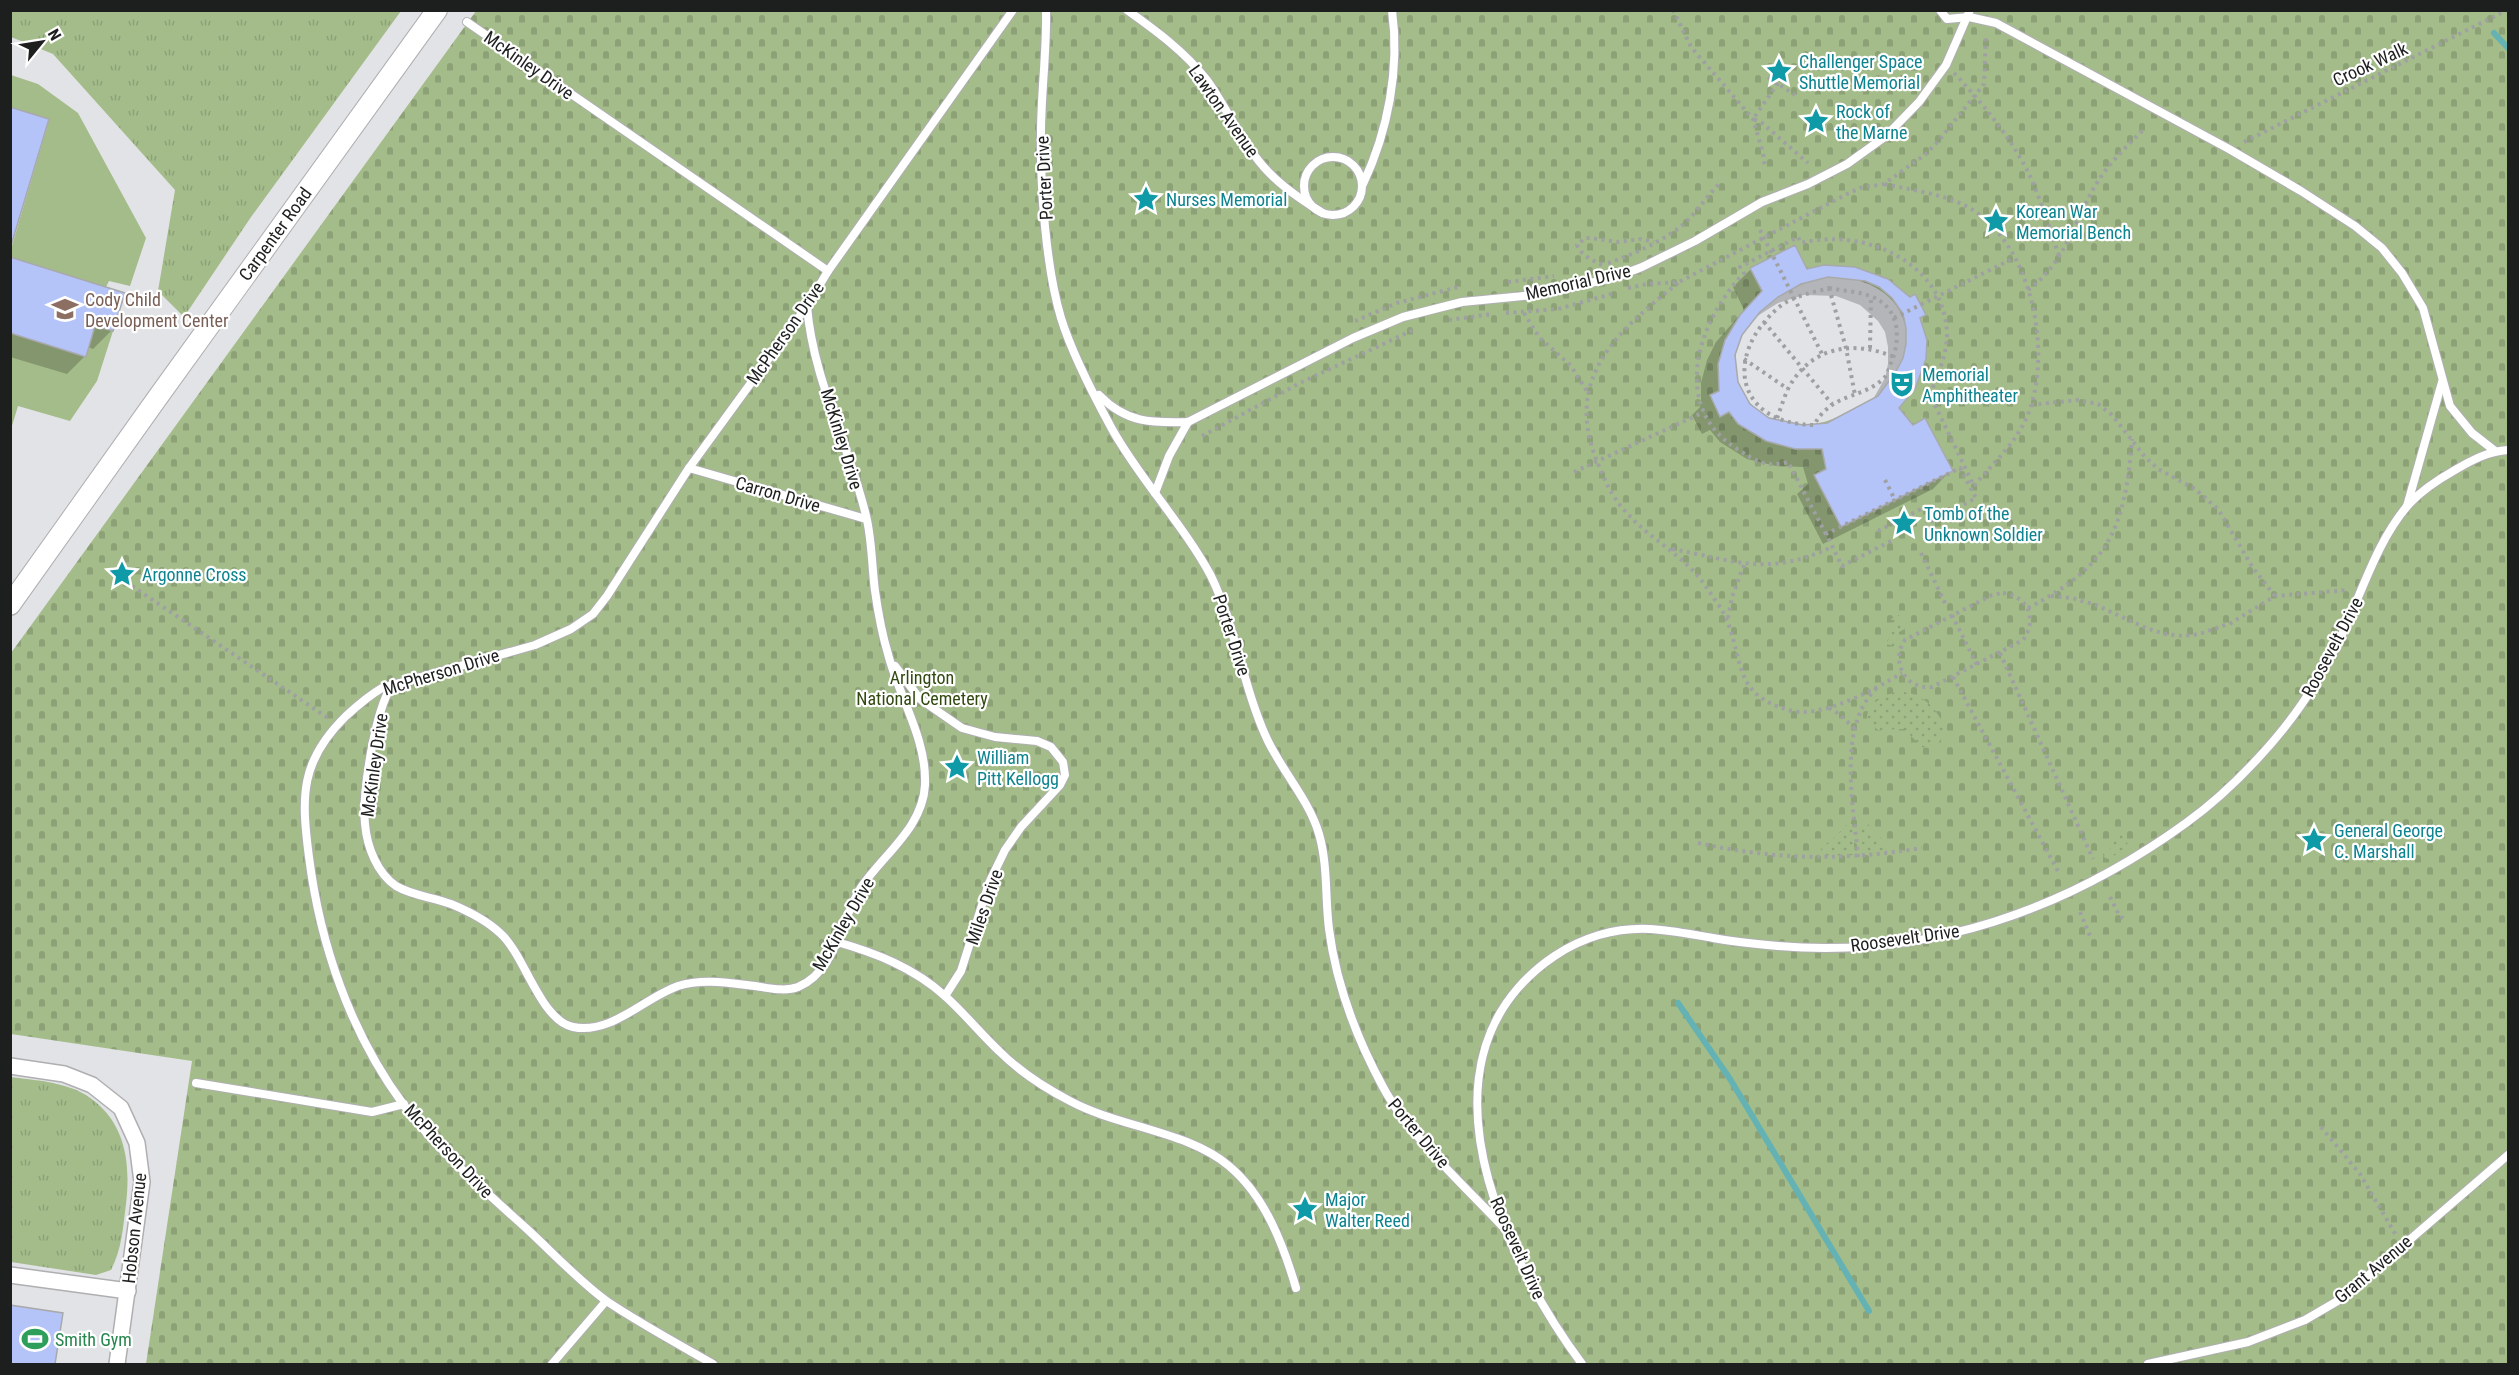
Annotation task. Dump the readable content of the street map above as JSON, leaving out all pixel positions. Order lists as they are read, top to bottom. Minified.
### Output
{"streets":{"street":["Carpenter Road","Hobson Avenue"],"lane":["McKinley Drive","Lawton Avenue","Porter Drive","Memorial Drive","McPherson Drive","Carron Drive","Roosevelt Drive","Miles Drive","Grant Avenue"],"path":["Crook Walk"]},"crossings":[["McKinley Drive","McPherson Drive"],["McKinley Drive","Carron Drive"],["McKinley Drive","Miles Drive"],["Porter Drive","Memorial Drive"],["Porter Drive","Roosevelt Drive"],["McPherson Drive","Carron Drive"]],"parks":["Arlington National Cemetery"],"places":{"place":["Challenger Space Shuttle Memorial","Rock of the Marne","Nurses Memorial","Korean War Memorial Bench","Tomb of the Unknown Soldier","Argonne Cross","William Pitt Kellogg","General George C. Marshall","Major Walter Reed"],"school or university":["Cody Child Development Center"],"theatre":["Memorial Amphitheater"],"sports":["Smith Gym"]},"north":"top right"}
